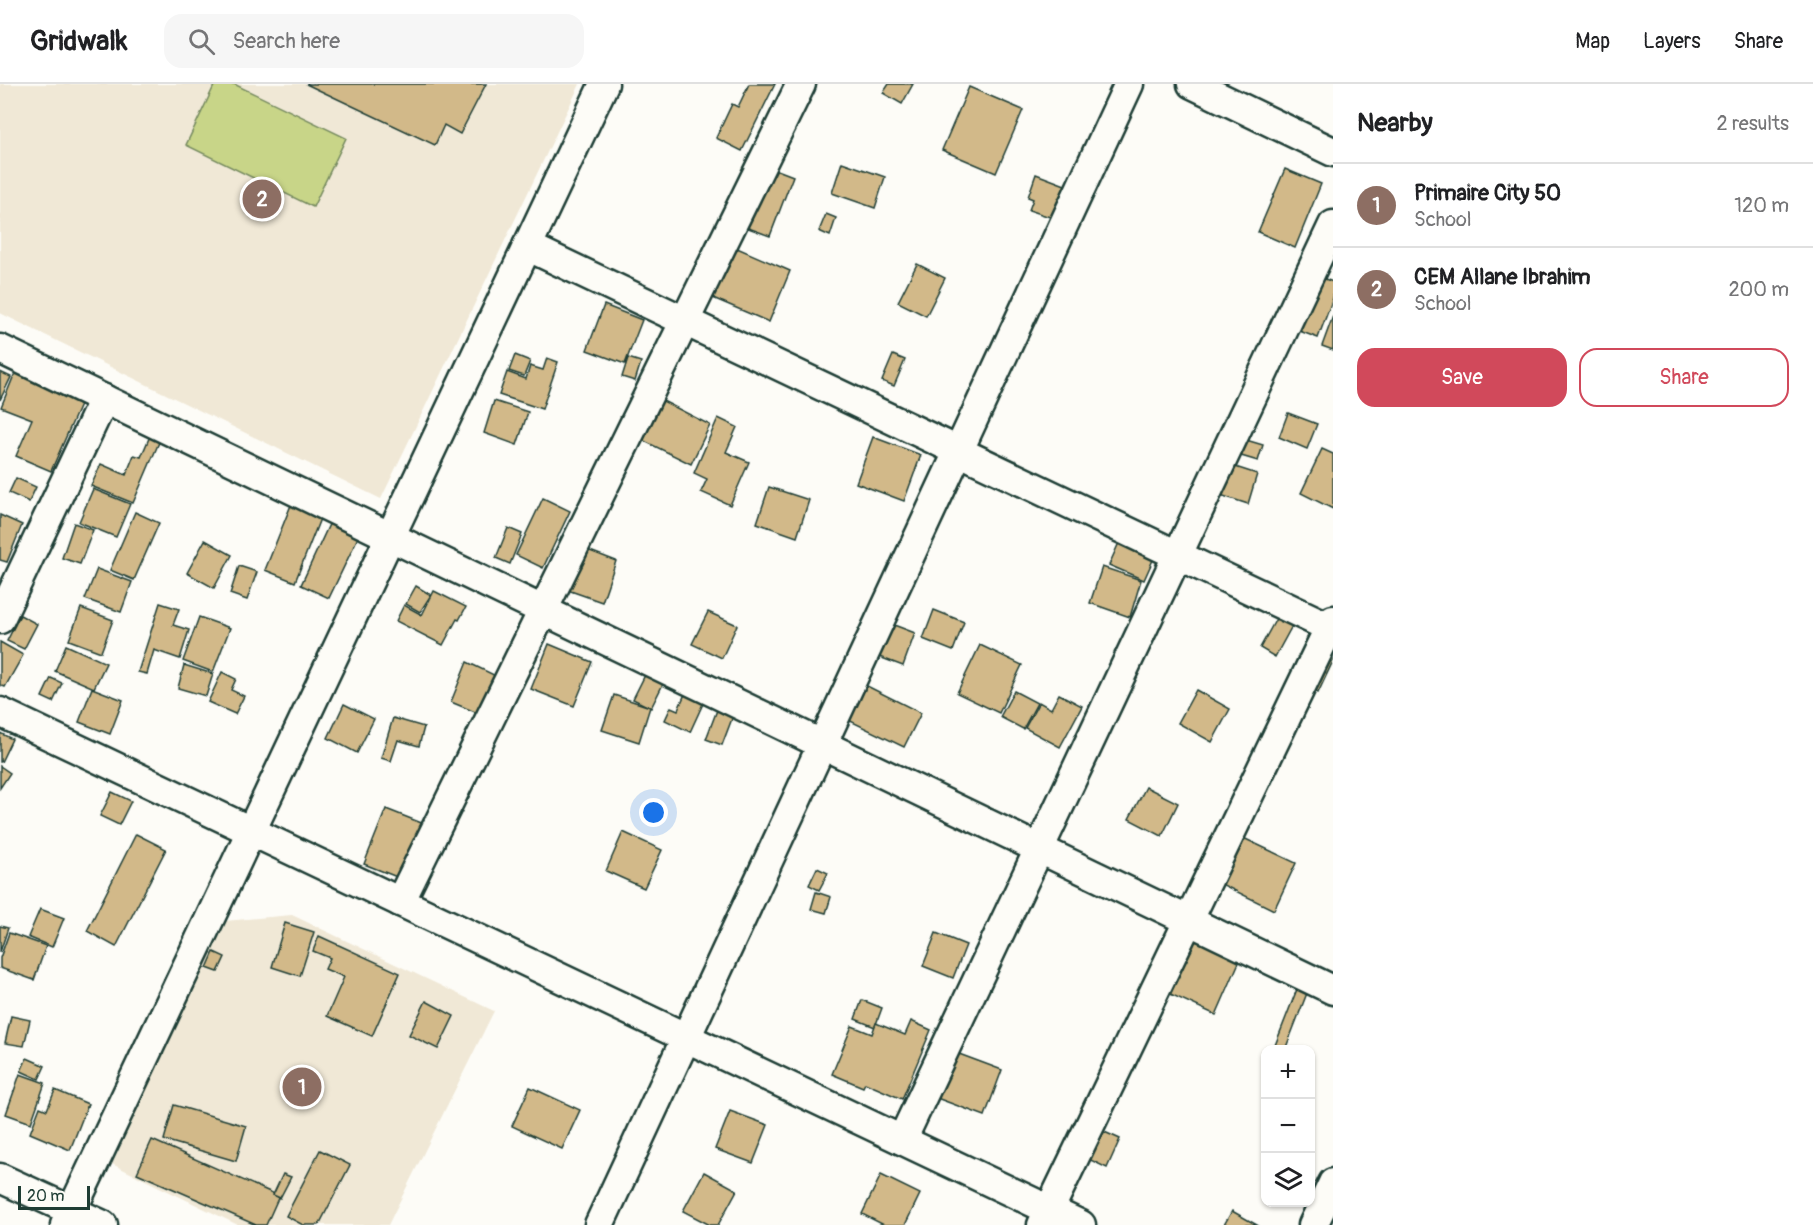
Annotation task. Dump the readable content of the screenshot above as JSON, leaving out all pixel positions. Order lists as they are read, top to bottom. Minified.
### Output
{"scale_bar":"20 m","page":{"header":"Gridwalk","search":"Search here","nav":["Map","Layers","Share"],"heading":["Nearby","2 results"],"list":[{"mark":"1","name":"Primaire City 50","note":"School","value":"120 m"},{"mark":"2","name":"CEM Allane Ibrahim","note":"School","value":"200 m"}],"pins":["2","1"],"buttons":["Save","Share"],"map_buttons":["+","−"],"scale":"20 m"}}
